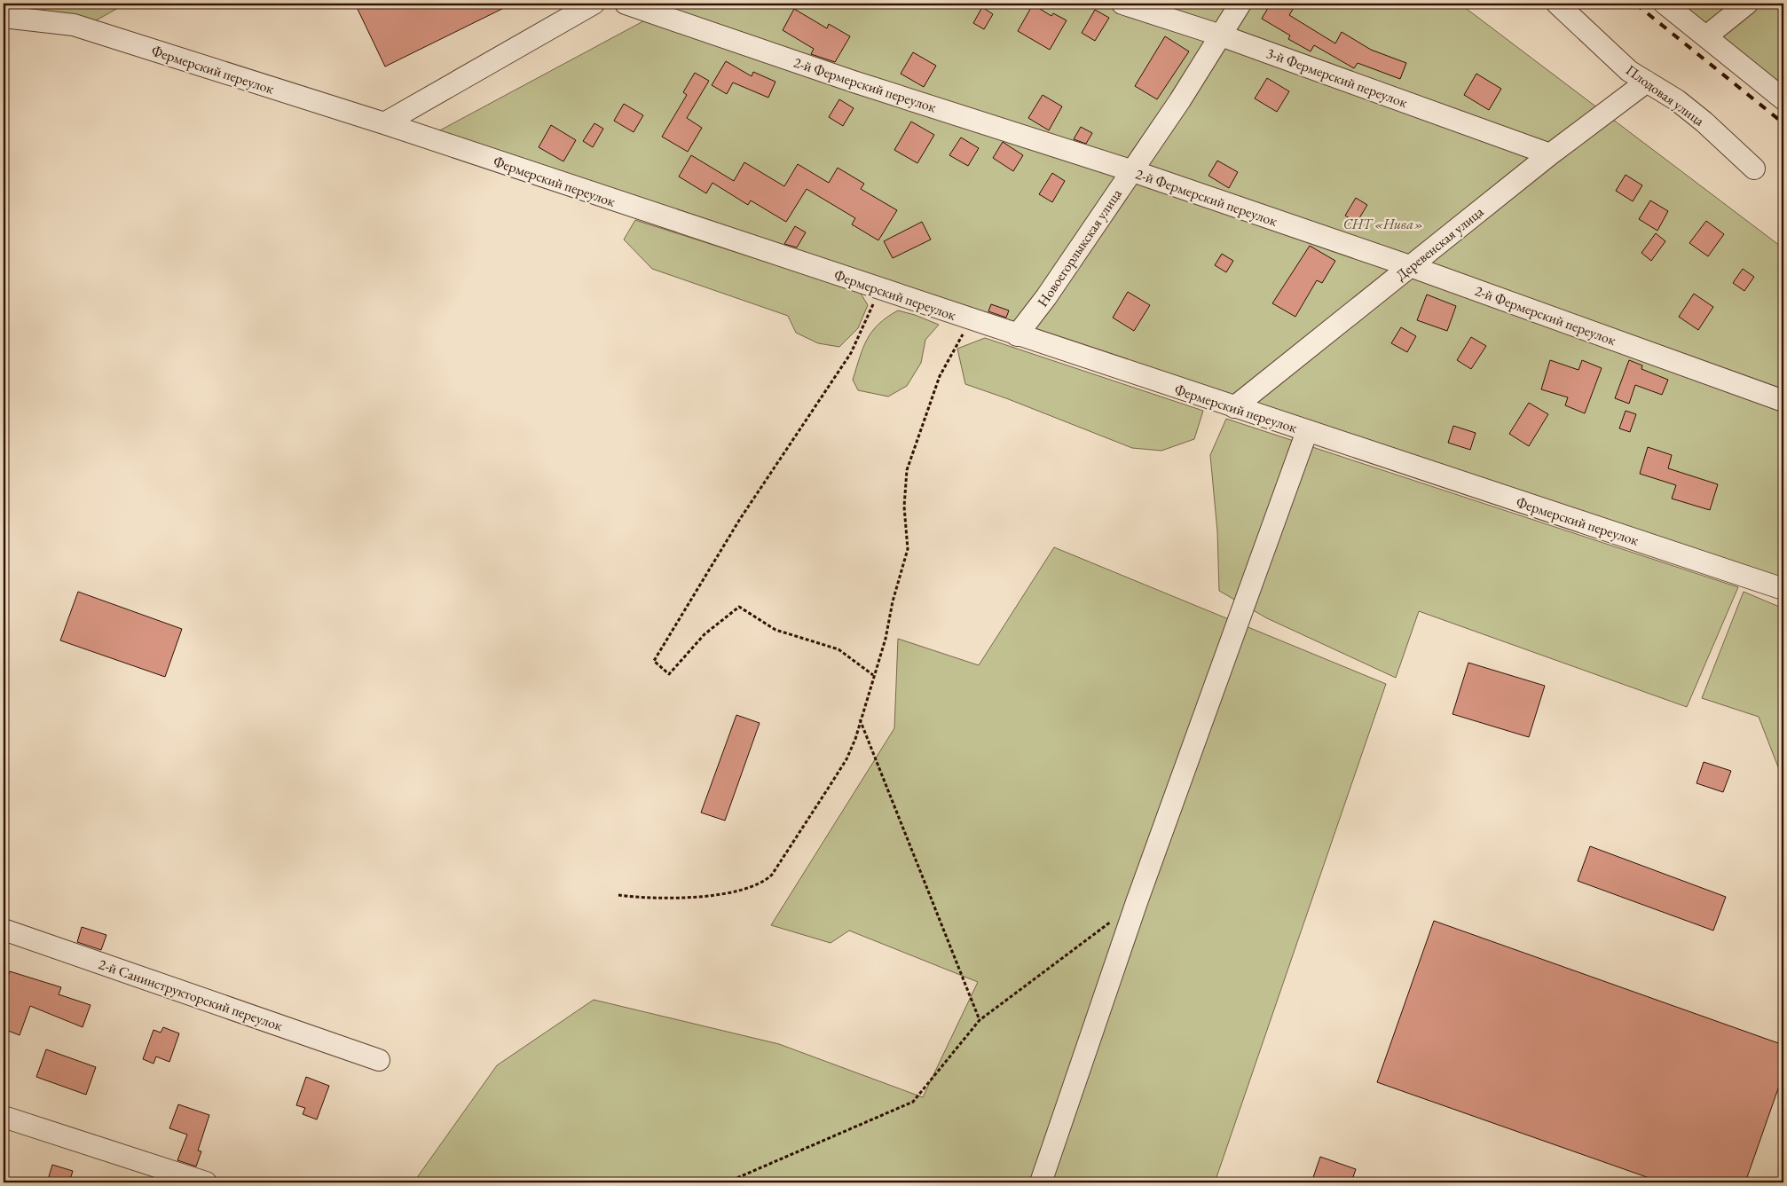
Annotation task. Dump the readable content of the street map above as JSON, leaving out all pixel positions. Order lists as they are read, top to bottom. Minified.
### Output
{"streets":{"street":["Фермерский переулок","3-й Фермерский переулок","2-й Фермерский переулок","Плодовая улица","Деревенская улица","Новоегорлыкская улица","2-й Санинструкторский переулок"]},"crossings":[["Фермерский переулок","Деревенская улица"],["Фермерский переулок","Новоегорлыкская улица"],["3-й Фермерский переулок","Деревенская улица"],["3-й Фермерский переулок","Новоегорлыкская улица"],["2-й Фермерский переулок","Деревенская улица"],["2-й Фермерский переулок","Новоегорлыкская улица"],["Плодовая улица","Деревенская улица"]],"parks":["СНТ «Нива»"]}
